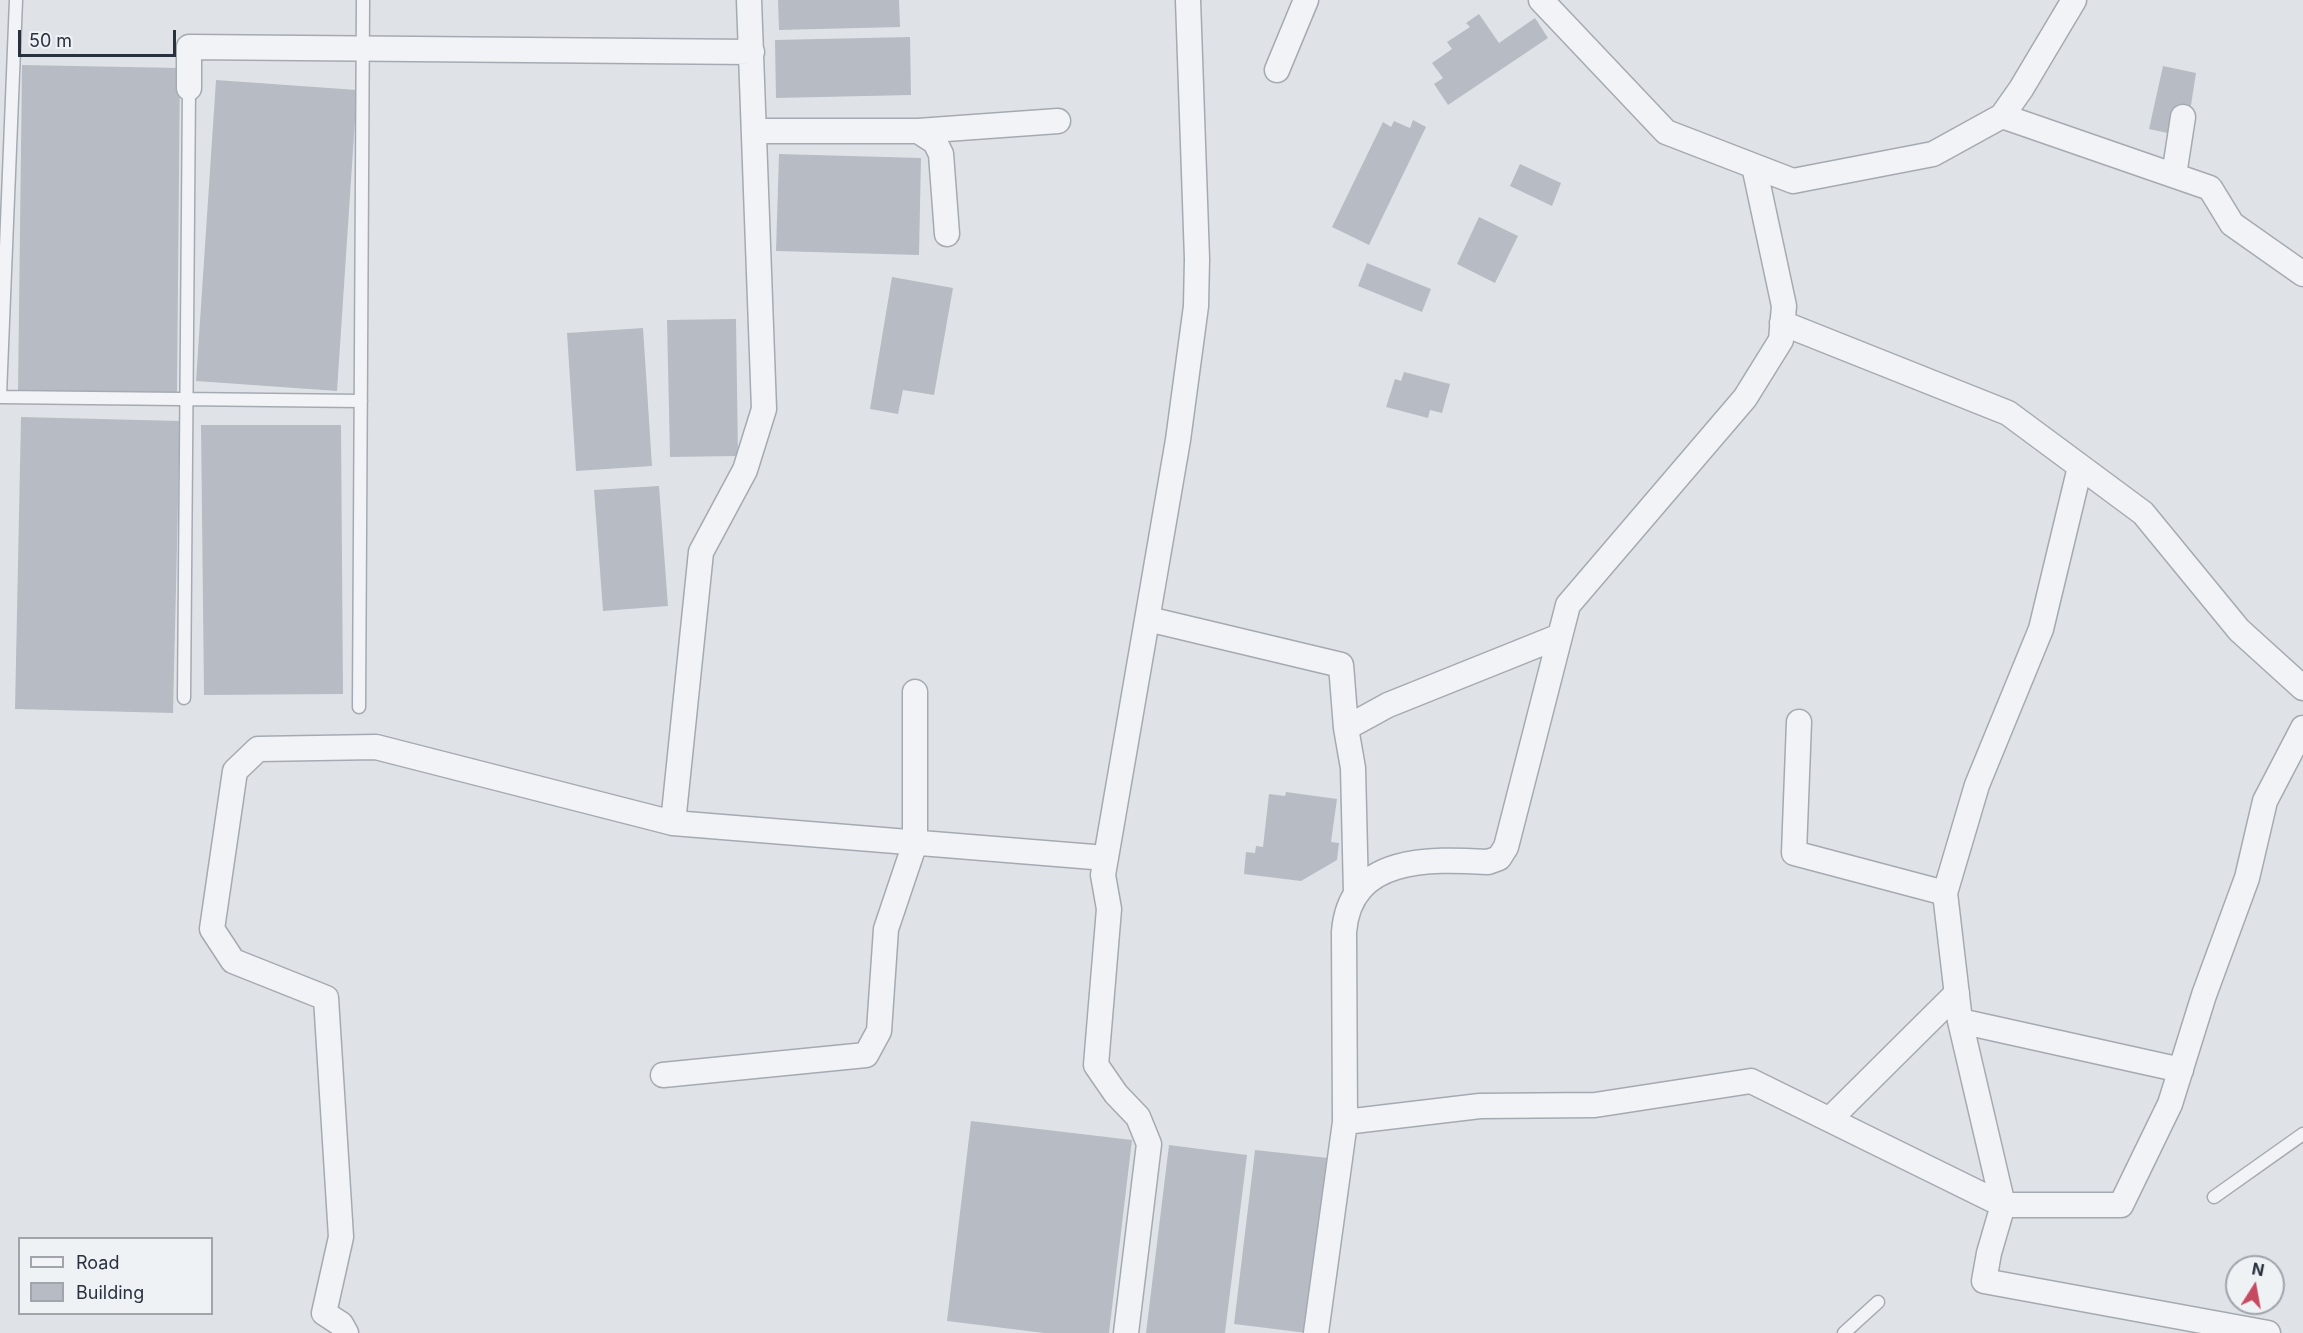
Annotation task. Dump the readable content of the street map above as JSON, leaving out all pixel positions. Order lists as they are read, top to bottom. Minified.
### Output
{"legend":["Road","Building"],"scale_bar":"50 m","north":"top"}
